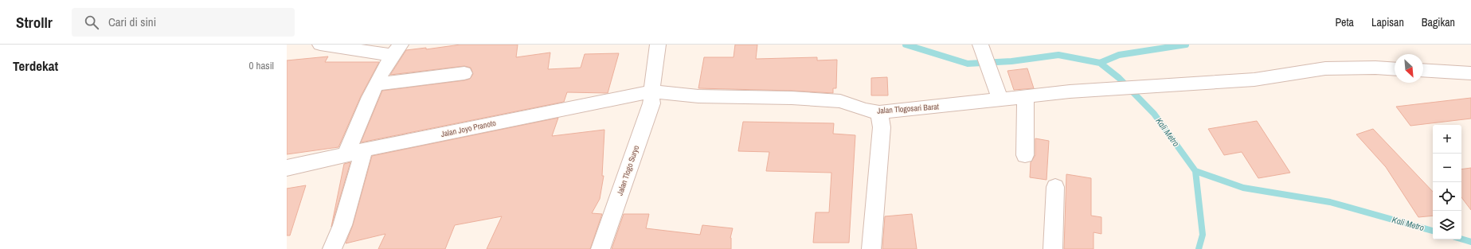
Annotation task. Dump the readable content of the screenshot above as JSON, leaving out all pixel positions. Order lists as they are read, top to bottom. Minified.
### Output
{"streets":{"street":["Jalan Tlogosari Barat","Jalan Joyo Pranoto","Jalan Tlogo Suryo"]},"crossings":[["Jalan Tlogosari Barat","Jalan Joyo Pranoto"],["Jalan Tlogosari Barat","Jalan Tlogo Suryo"],["Jalan Joyo Pranoto","Jalan Tlogo Suryo"]],"water":["Kali Metro"],"north":"bottom right","page":{"header":"Strollr","search":"Cari di sini","nav":["Peta","Lapisan","Bagikan"],"heading":["Terdekat","0 hasil"],"map_buttons":["+","−"]}}
